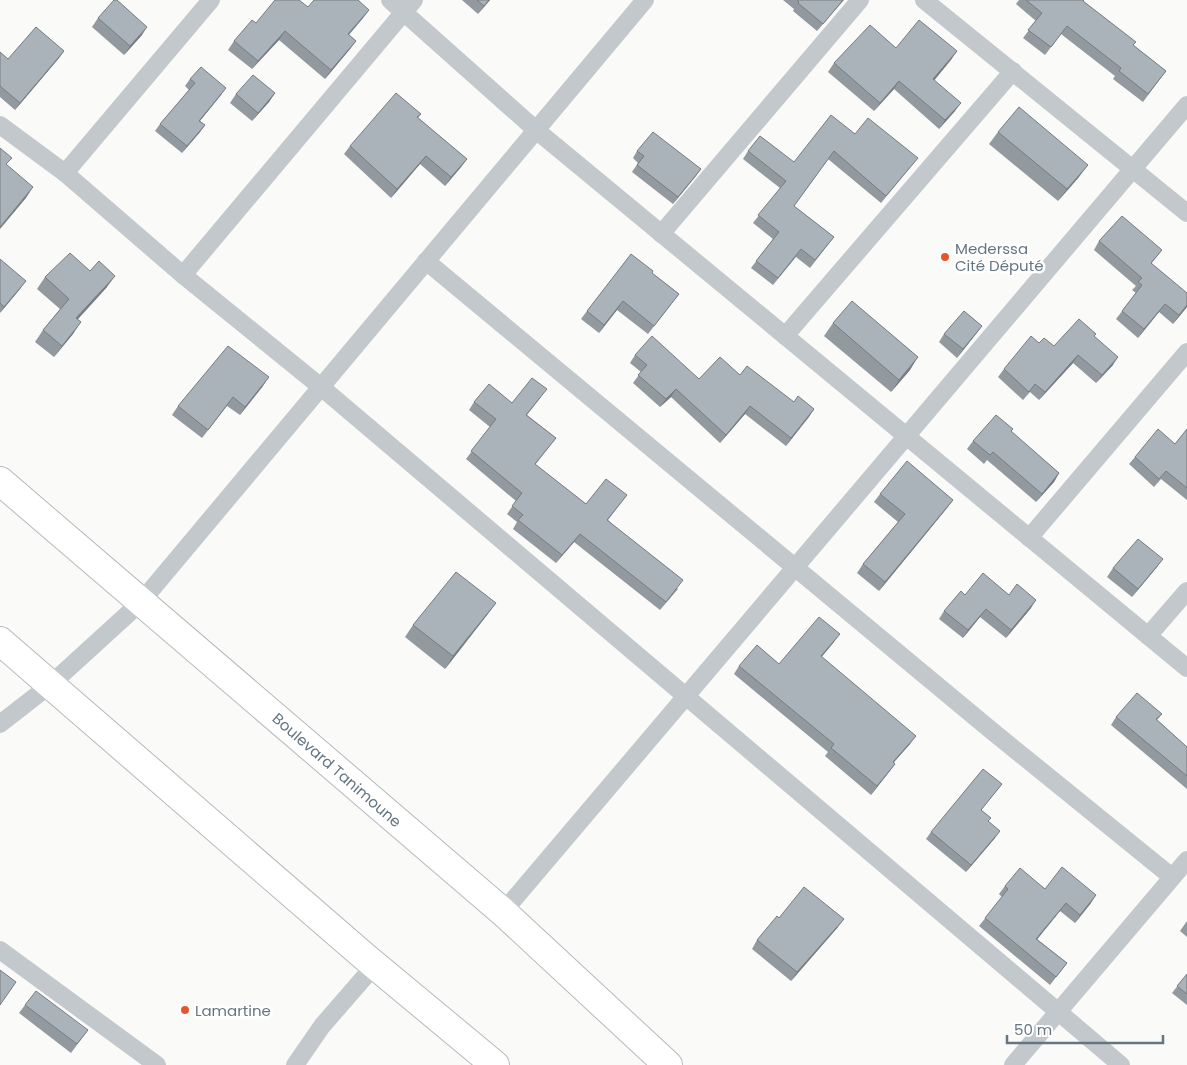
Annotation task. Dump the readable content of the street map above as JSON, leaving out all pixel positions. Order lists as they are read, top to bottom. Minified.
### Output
{"streets":{"main road":["Boulevard Tanimoune"]},"places":["Mederssa Cité Député","Lamartine"],"scale_bar":"50 m"}
